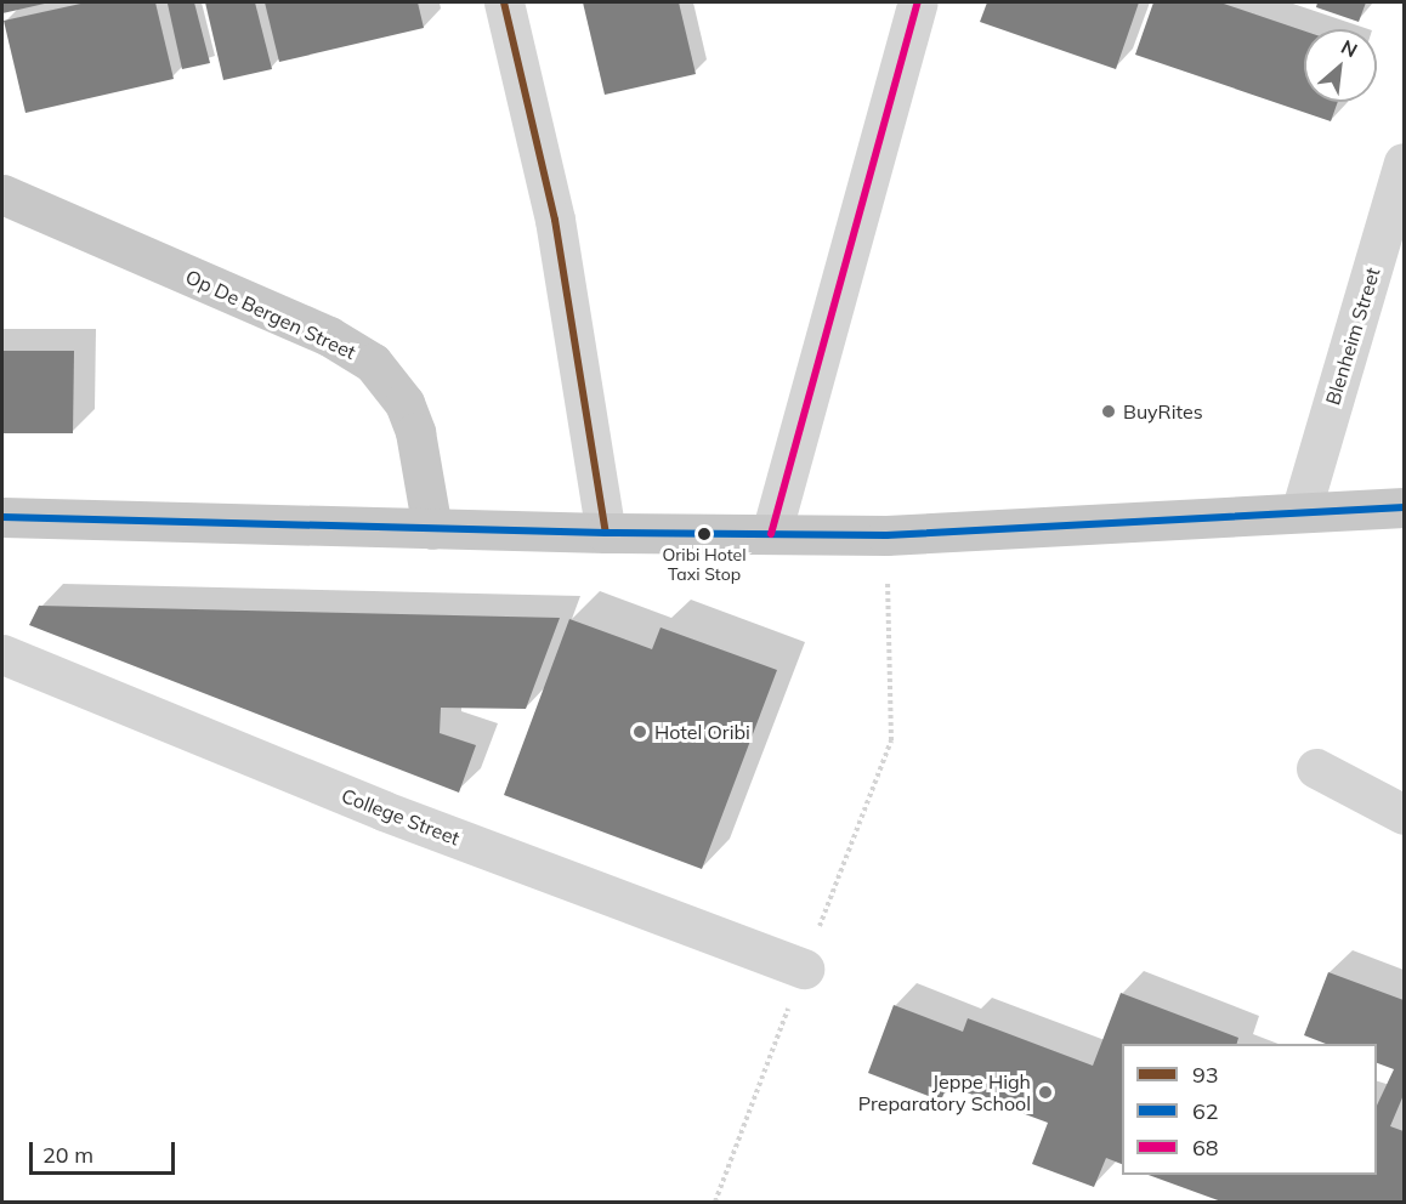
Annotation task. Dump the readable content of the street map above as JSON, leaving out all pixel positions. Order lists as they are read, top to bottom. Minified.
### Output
{"streets":{"main road":["Op De Bergen Street"],"street":["Blenheim Street","College Street"]},"places":["BuyRites","Oribi Hotel Taxi Stop","Hotel Oribi","Jeppe High Preparatory School"],"lines":["transit line 93","transit line 68","transit line 62"],"legend":["93","62","68"],"scale_bar":"20 m","north":"top right"}
